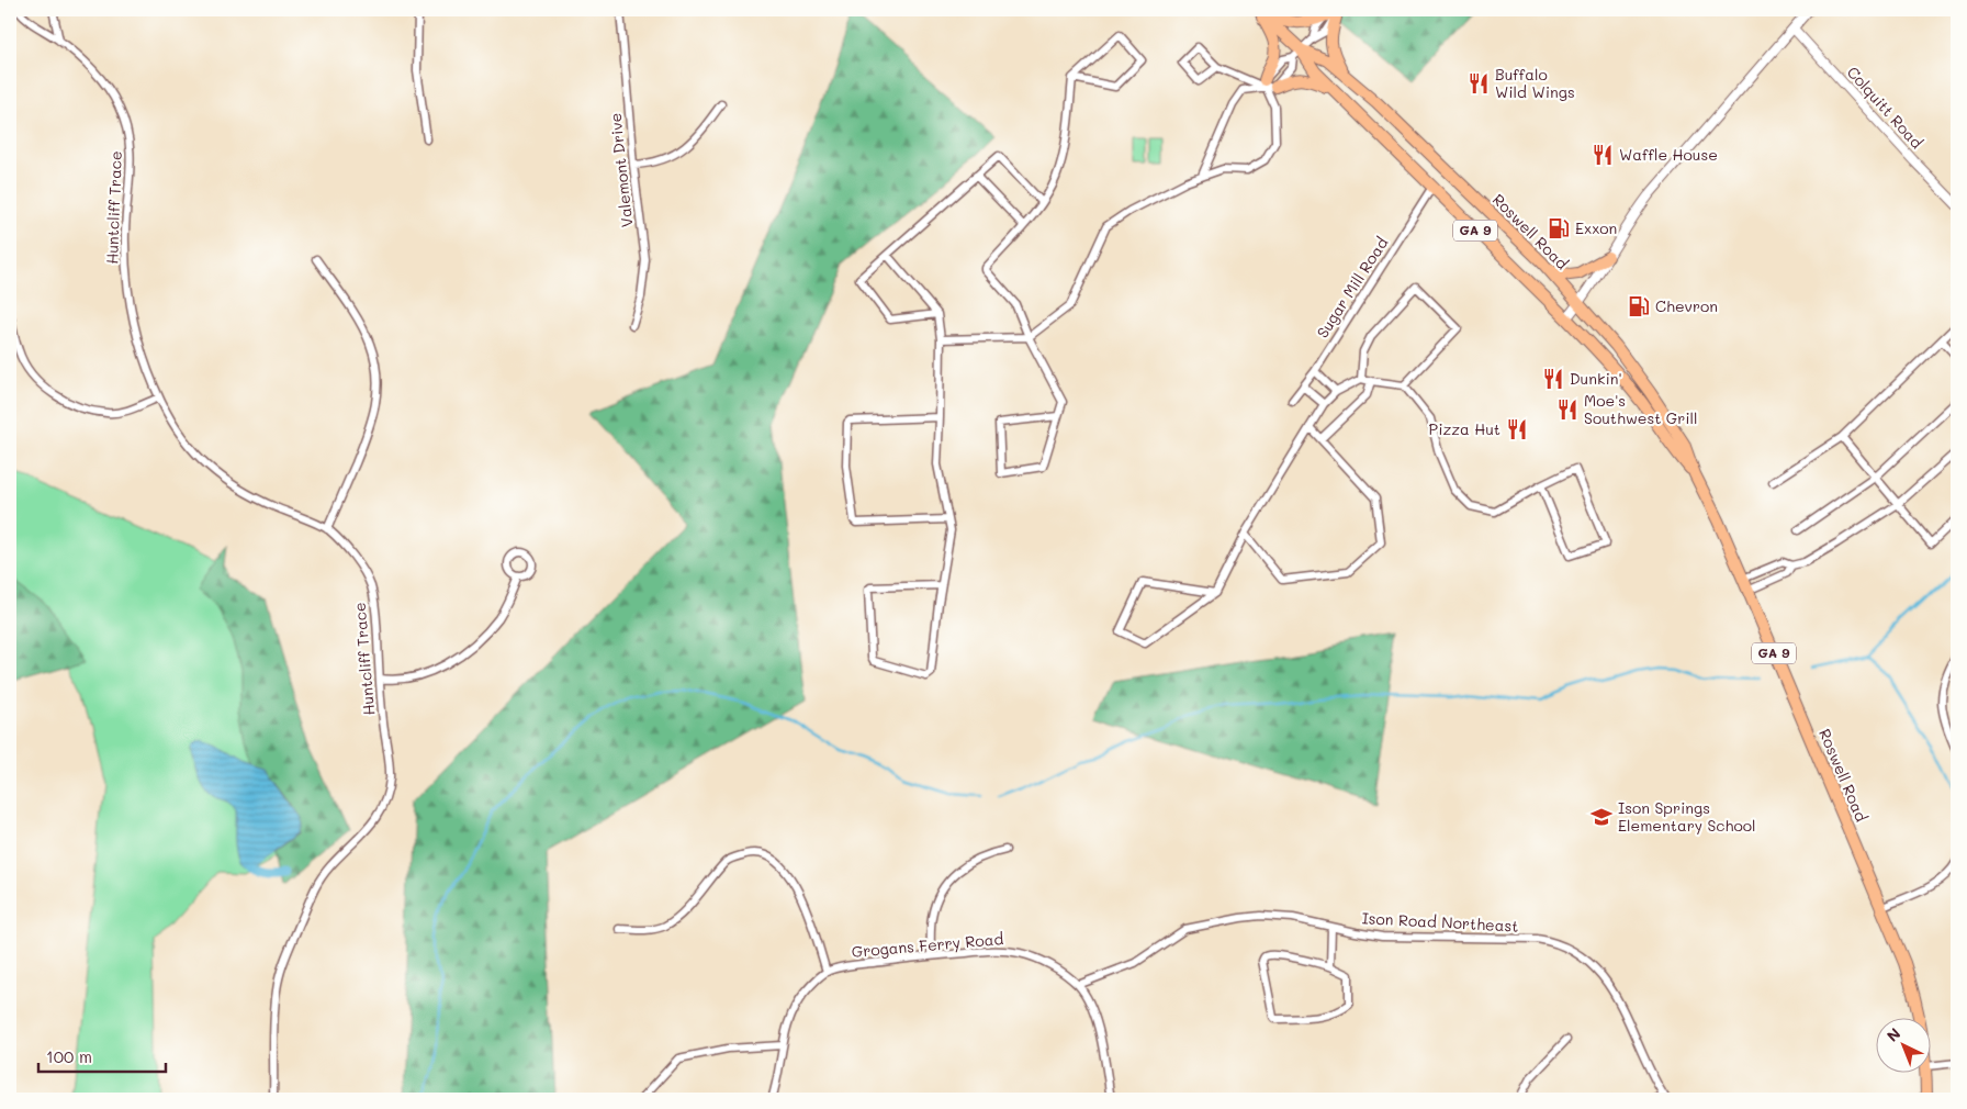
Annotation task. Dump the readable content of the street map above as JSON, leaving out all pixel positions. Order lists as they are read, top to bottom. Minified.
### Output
{"streets":{"main road":["GA 9","Roswell Road"],"street":["Colquitt Road","Valemont Drive","Huntcliff Trace","Sugar Mill Road","Ison Road Northeast","Grogans Ferry Road"]},"crossings":[["Roswell Road","Sugar Mill Road"],["Ison Road Northeast","Grogans Ferry Road"]],"places":{"restaurant":["Buffalo Wild Wings","Waffle House","Dunkin'","Moe's Southwest Grill","Pizza Hut"],"fuel station":["Exxon","Chevron"],"school or university":["Ison Springs Elementary School"]},"scale_bar":"100 m","north":"top left"}
